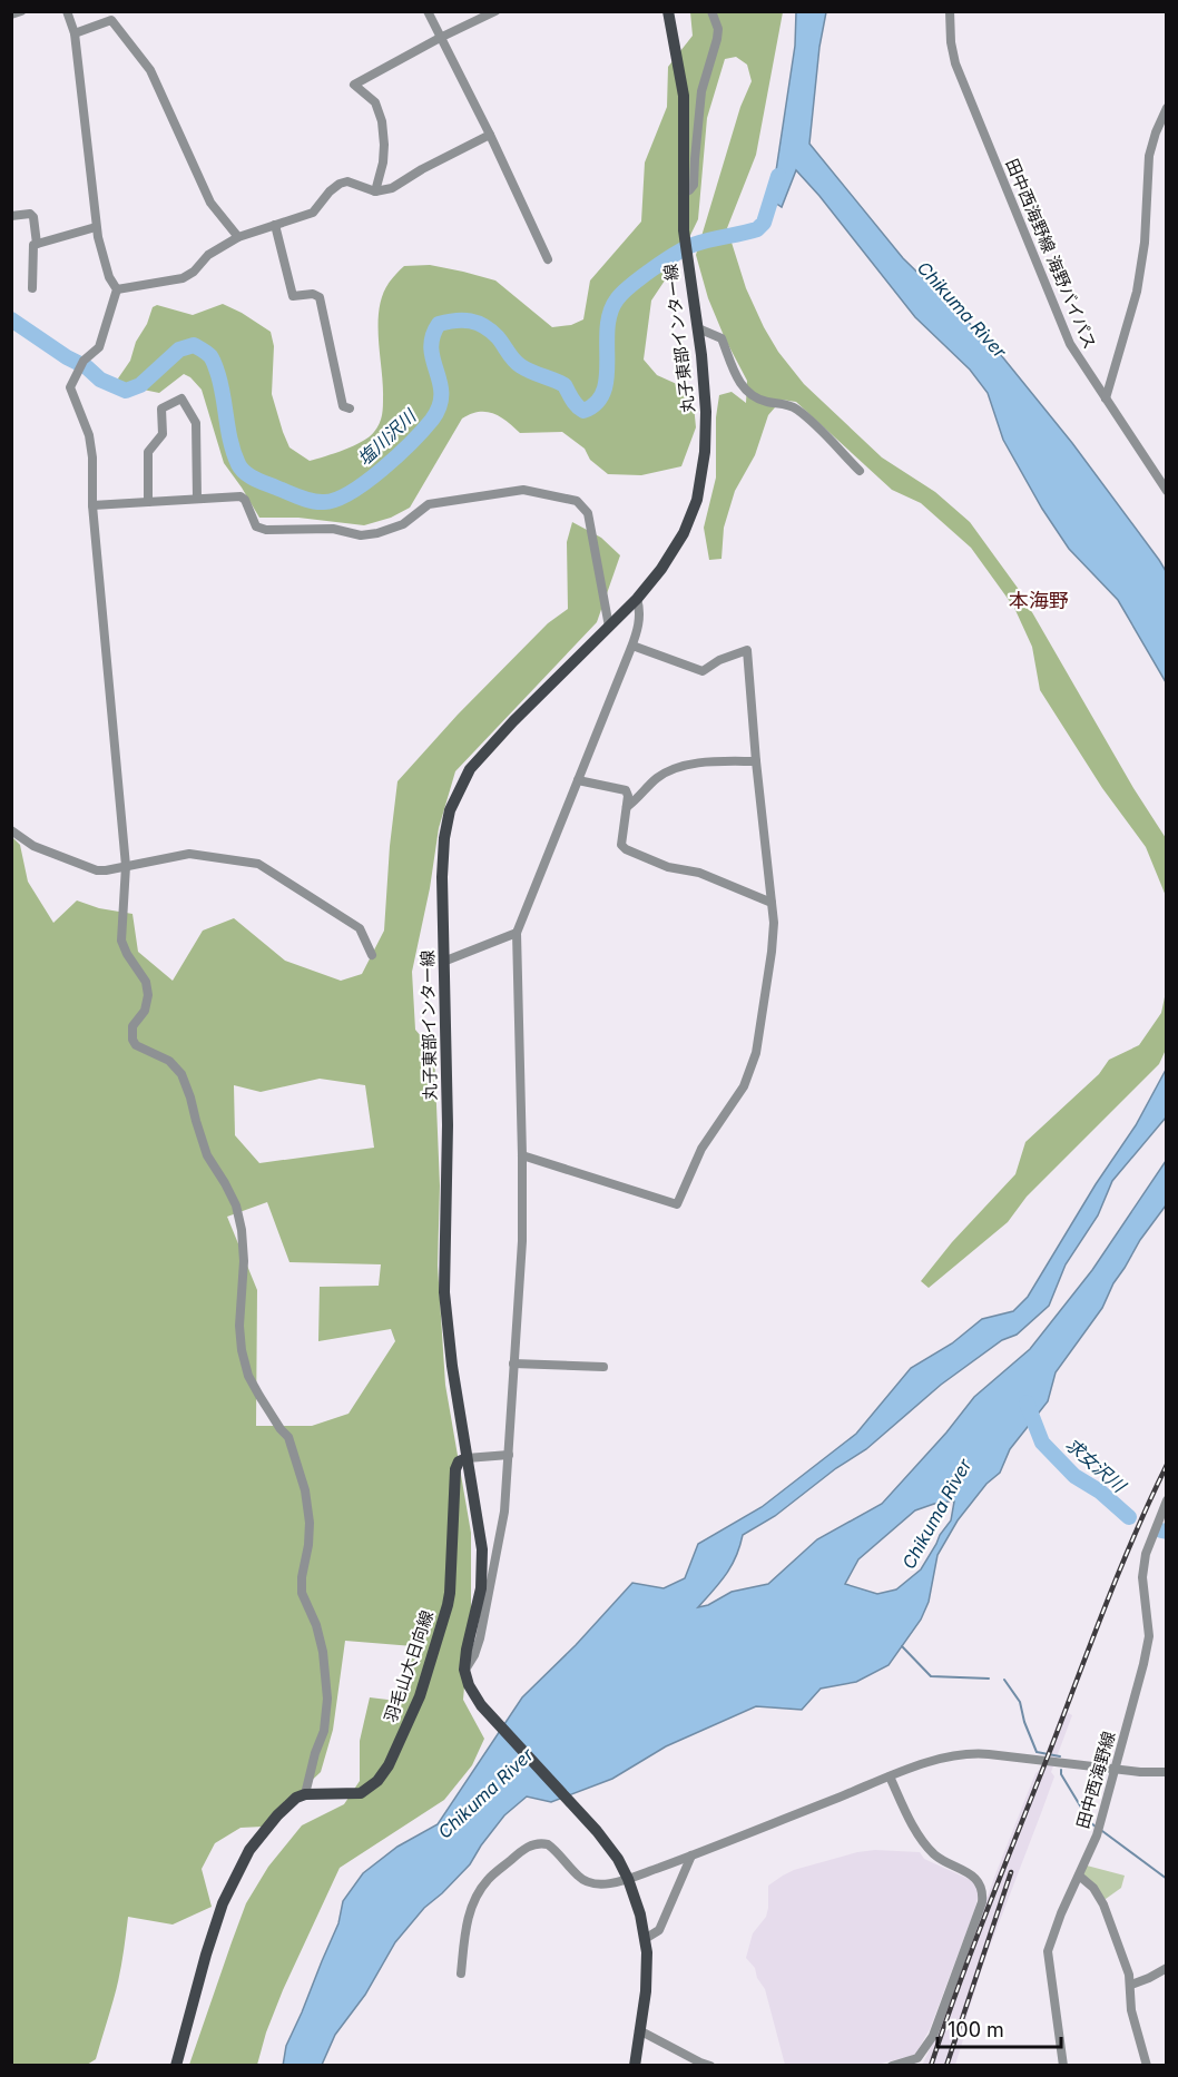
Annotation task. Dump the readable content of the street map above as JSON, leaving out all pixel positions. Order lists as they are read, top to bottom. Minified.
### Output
{"streets":{"main road":["丸子東部インター線","羽毛山大日向線"],"street":["田中西海野線 海野バイパス","田中西海野線"]},"crossings":[["丸子東部インター線","羽毛山大日向線"]],"districts":["本海野"],"water":["Chikuma River","塩川沢川","求女沢川"],"scale_bar":"100 m"}
